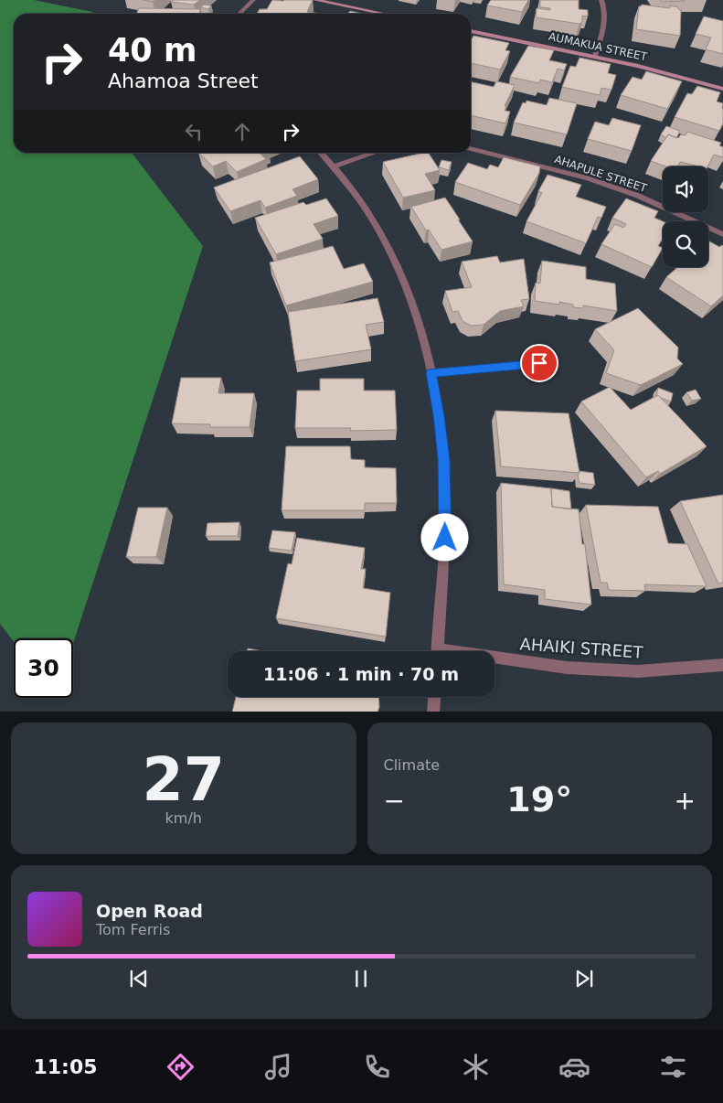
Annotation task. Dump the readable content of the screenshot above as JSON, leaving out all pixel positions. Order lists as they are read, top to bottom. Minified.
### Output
{"streets":{"street":["AUMAKUA STREET","AHAPULE STREET","AHAIKI STREET"]},"page":{"turn":["40 m","Ahamoa Street"],"limit":"30","trip":"11:06 · 1 min · 70 m","tile":[["27","km/h"],"Climate"],"heat":["−","19°","+"],"song":["Open Road","Tom Ferris"],"tabs":"11:05"}}
